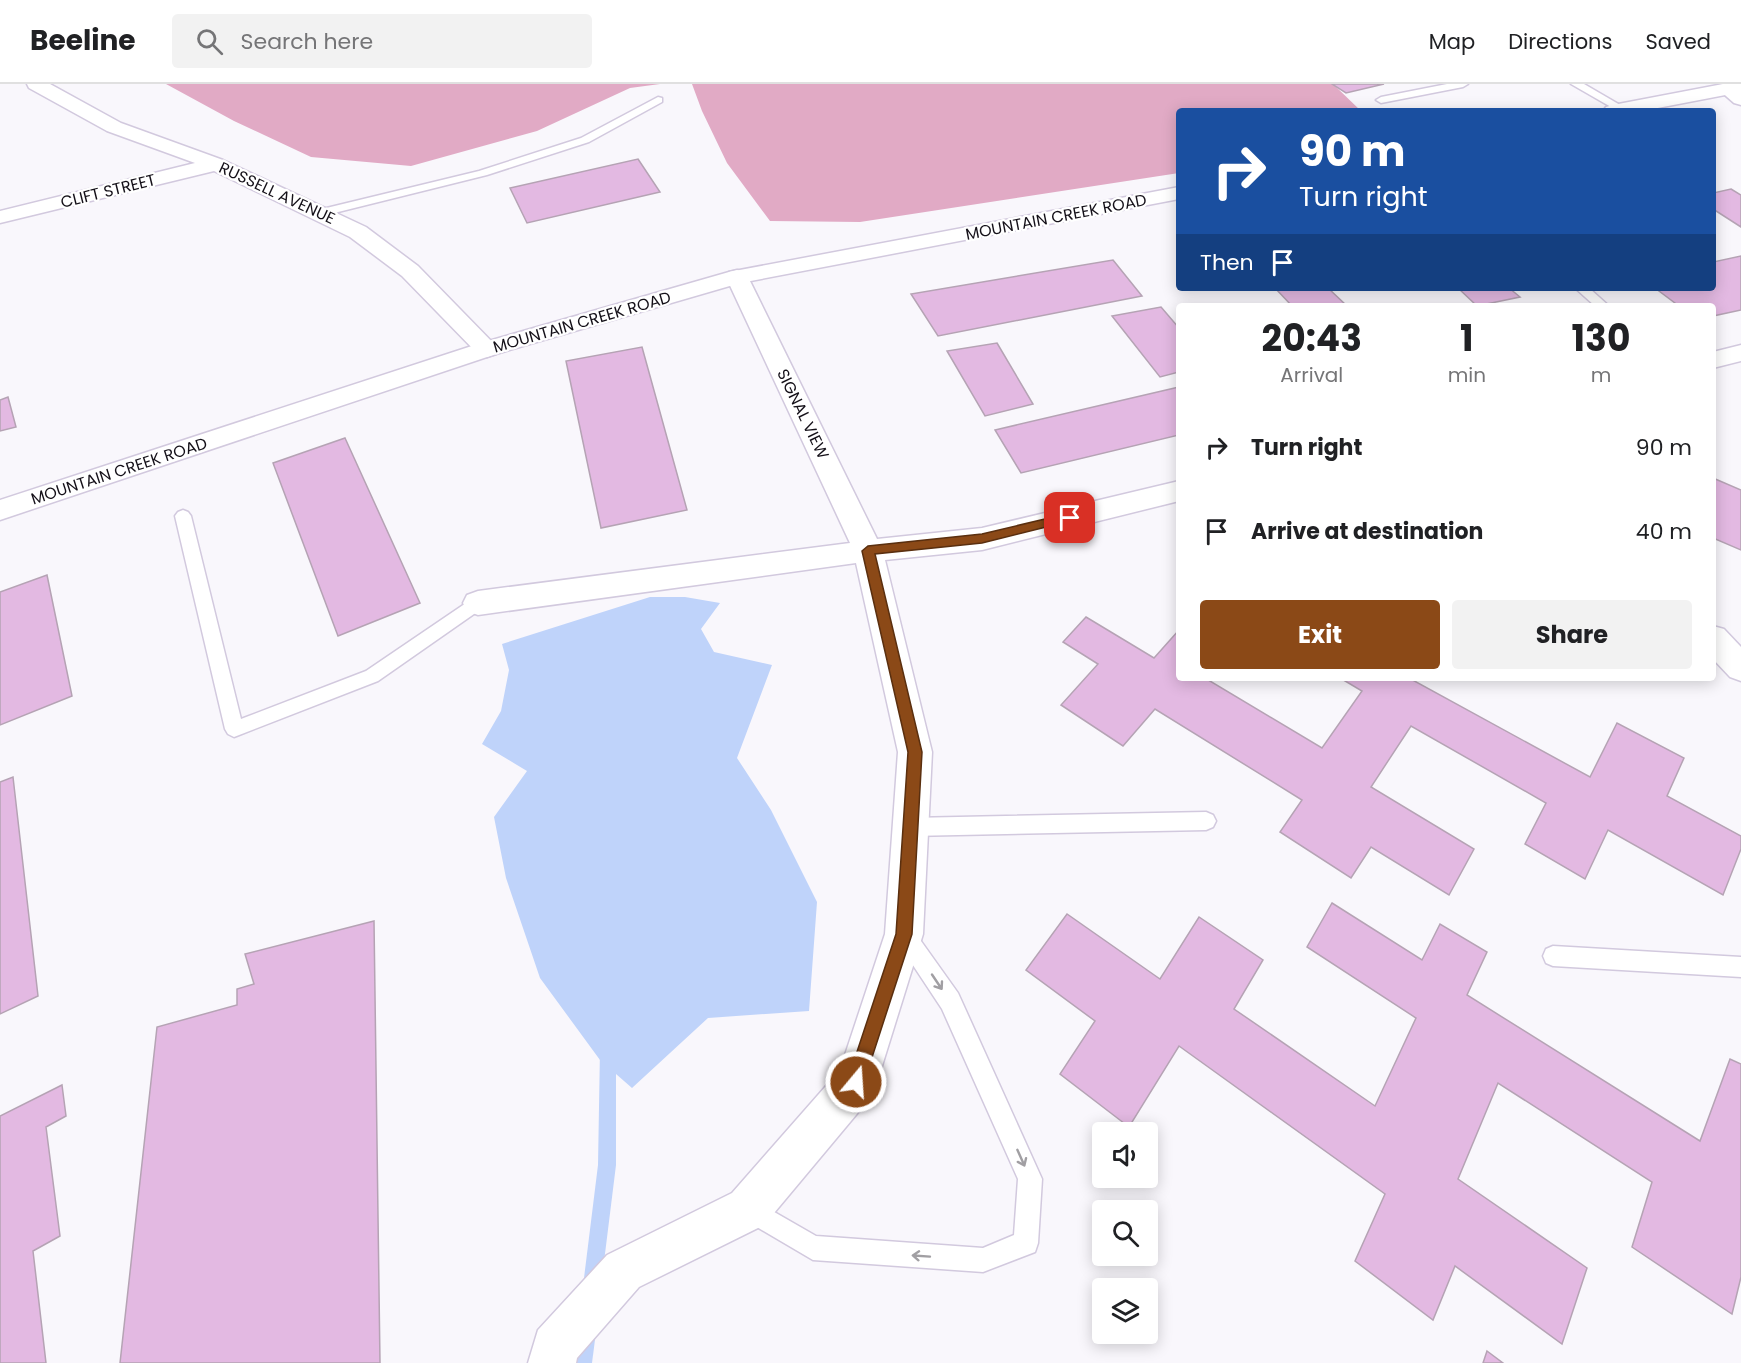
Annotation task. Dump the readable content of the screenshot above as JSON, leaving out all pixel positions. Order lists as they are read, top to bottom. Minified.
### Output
{"streets":{"street":["CLIFT STREET","RUSSELL AVENUE","MOUNTAIN CREEK ROAD","SIGNAL VIEW"]},"crossings":[["CLIFT STREET","RUSSELL AVENUE"],["RUSSELL AVENUE","MOUNTAIN CREEK ROAD"],["MOUNTAIN CREEK ROAD","SIGNAL VIEW"]],"page":{"header":"Beeline","search":"Search here","nav":["Map","Directions","Saved"],"turn":["90 m","Turn right"],"then":"Then","eta":["20:43","Arrival","1","min","130","m"],"list":[{"name":"Turn right","value":"90 m"},{"name":"Arrive at destination","value":"40 m"}],"buttons":["Exit","Share"]}}
